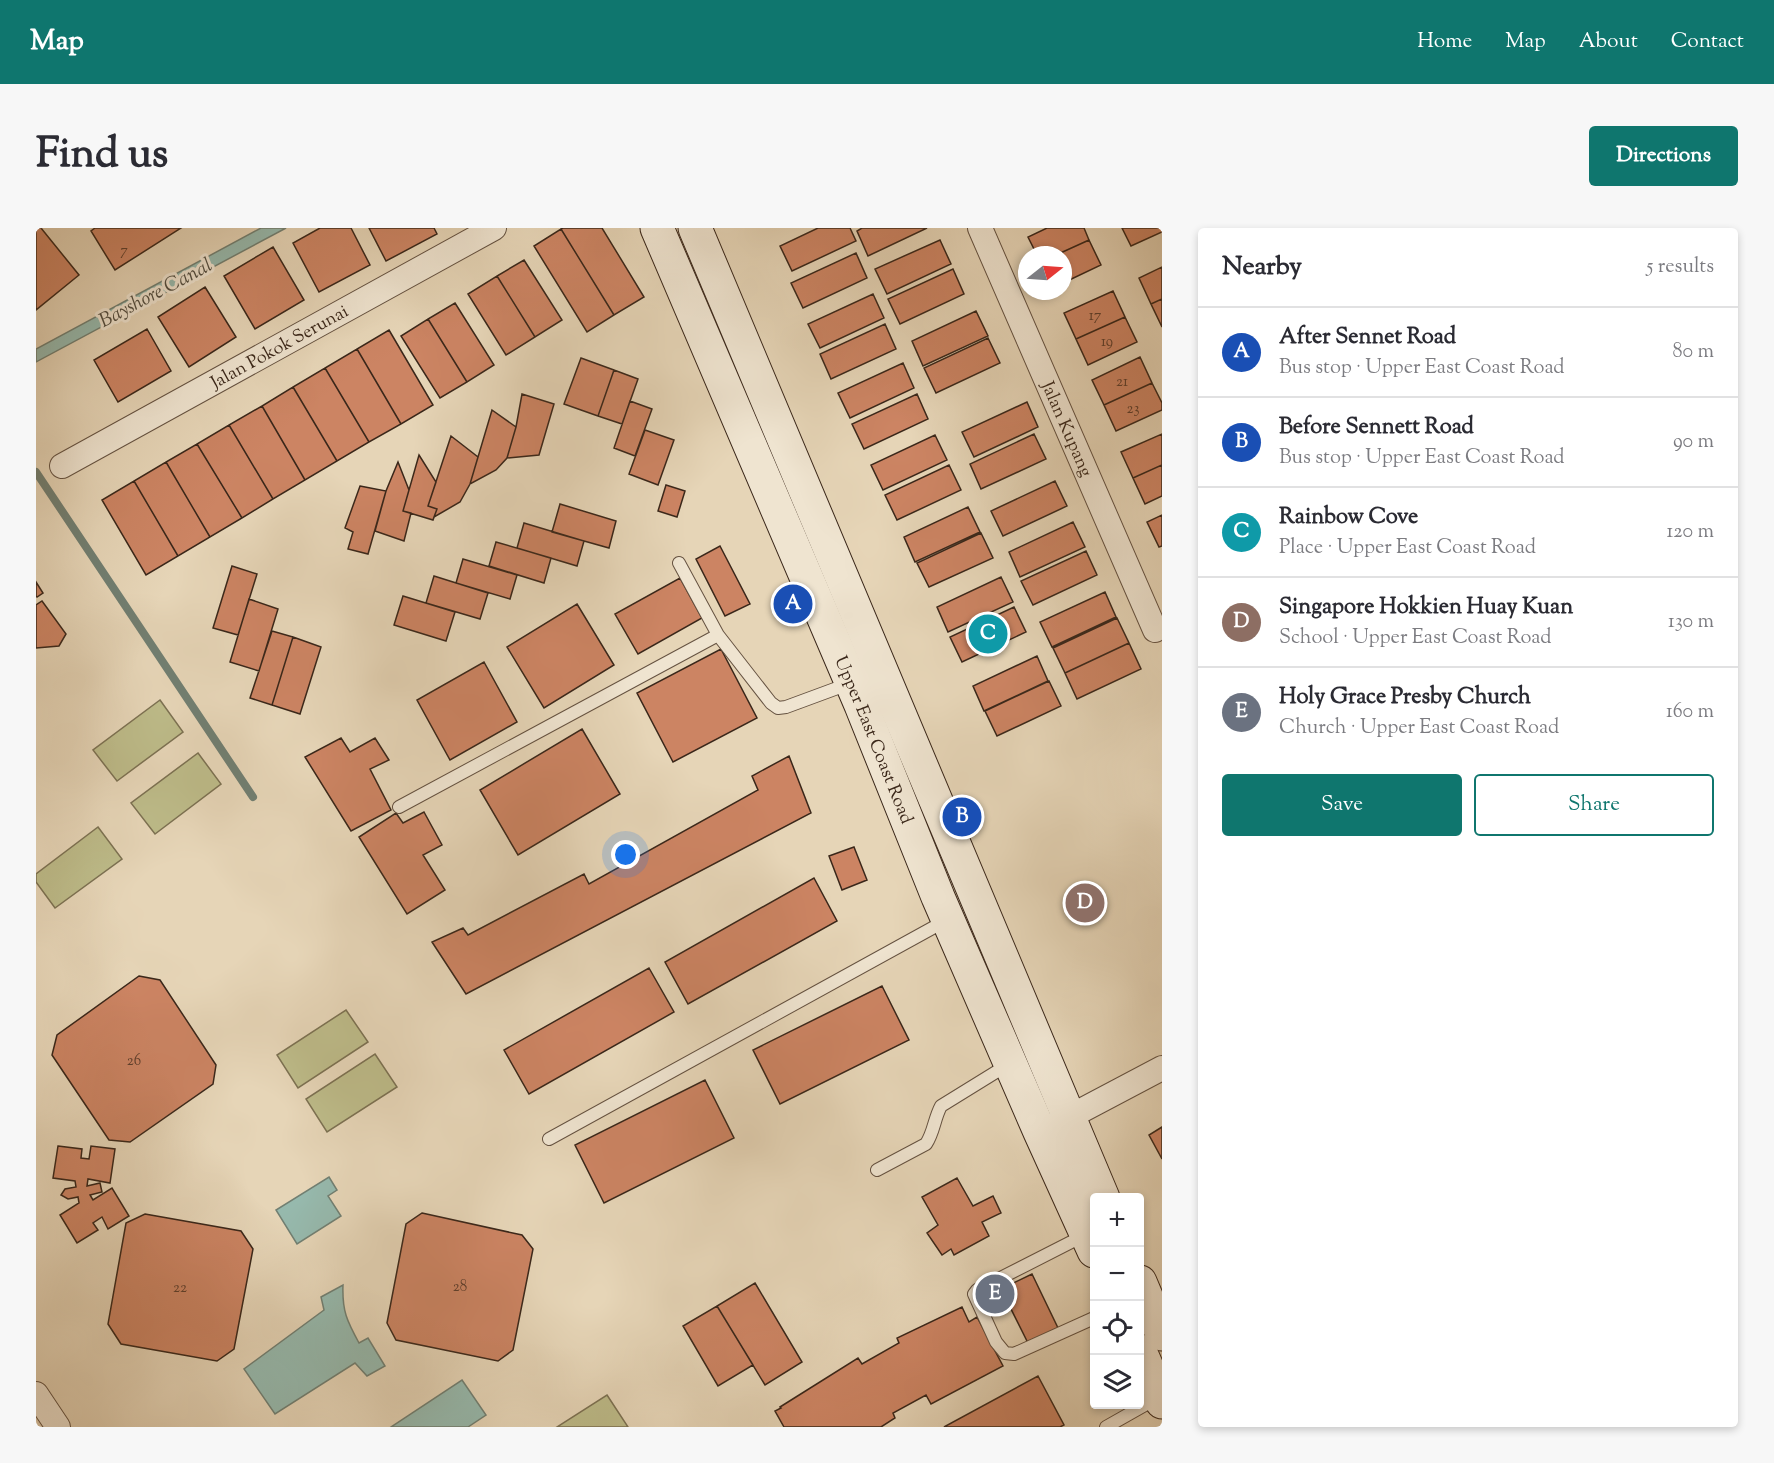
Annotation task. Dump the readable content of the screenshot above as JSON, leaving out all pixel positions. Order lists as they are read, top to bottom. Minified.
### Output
{"streets":{"main road":["Upper East Coast Road"],"street":["Jalan Pokok Serunai","Jalan Kupang"]},"water":["Bayshore Canal"],"house_numbers":["7","17","19","21","23","26","28","22"],"north":"right","page":{"header":"Map","nav":["Home","Map","About","Contact"],"title":"Find us","buttons":["Directions",["Save","Share"]],"heading":["Nearby","5 results"],"list":[{"mark":"A","name":"After Sennet Road","note":"Bus stop · Upper East Coast Road","value":"80 m"},{"mark":"B","name":"Before Sennett Road","note":"Bus stop · Upper East Coast Road","value":"90 m"},{"mark":"C","name":"Rainbow Cove","note":"Place · Upper East Coast Road","value":"120 m"},{"mark":"D","name":"Singapore Hokkien Huay Kuan","note":"School · Upper East Coast Road","value":"130 m"},{"mark":"E","name":"Holy Grace Presby Church","note":"Church · Upper East Coast Road","value":"160 m"}],"pins":["A","C","B","D","E"],"map_buttons":["+","−"]}}
